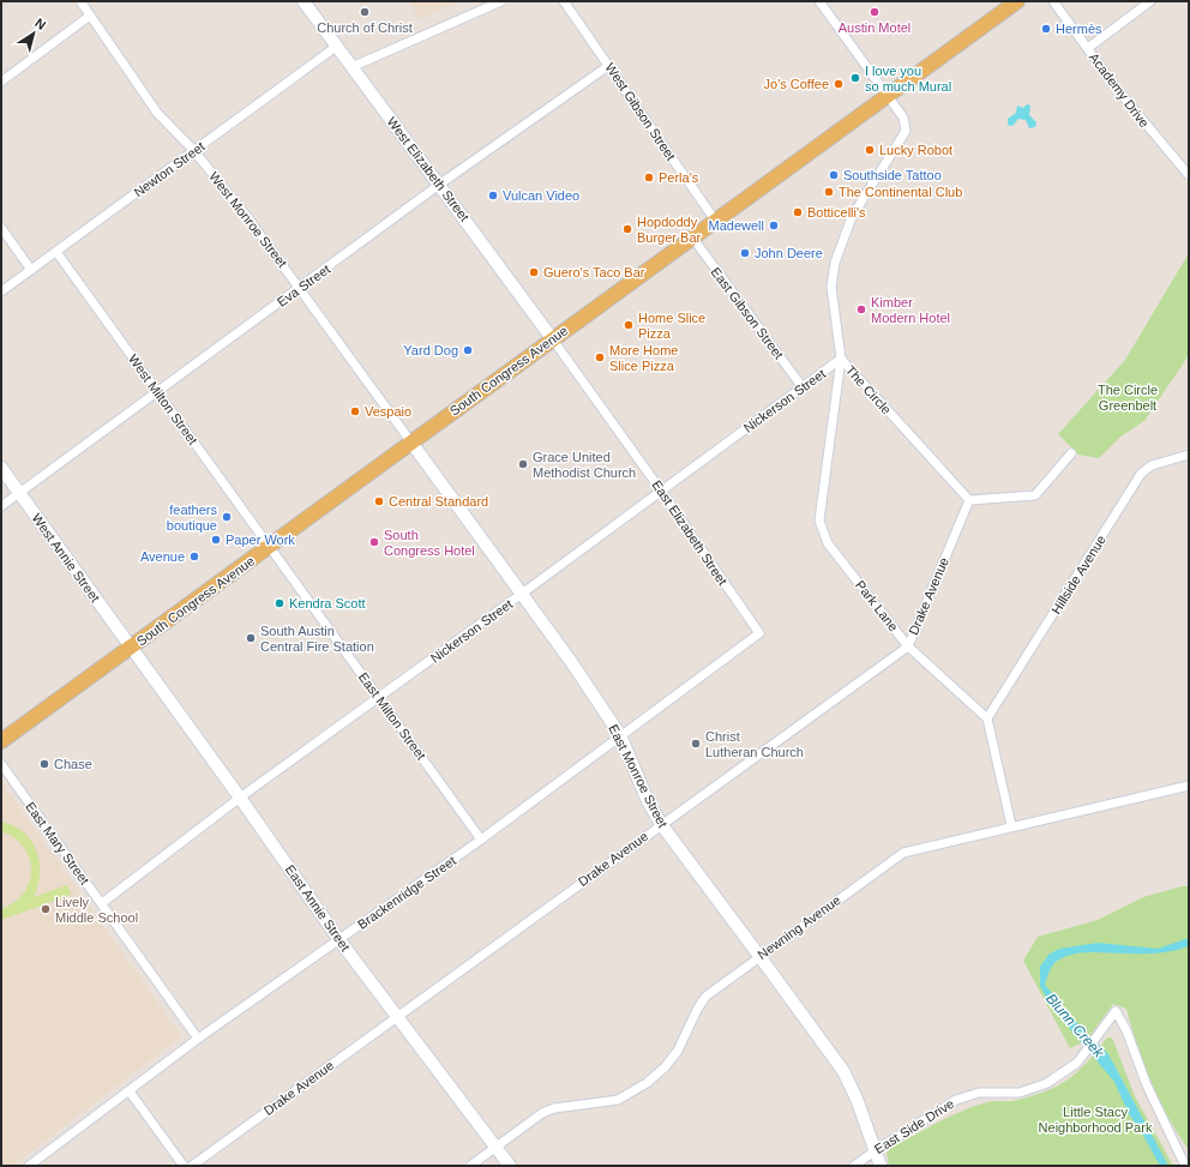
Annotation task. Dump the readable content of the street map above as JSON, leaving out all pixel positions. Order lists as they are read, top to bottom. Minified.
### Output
{"streets":{"main road":["South Congress Avenue"],"street":["Academy Drive","West Gibson Street","Newton Street","West Elizabeth Street","West Monroe Street","Eva Street","East Gibson Street","The Circle","West Milton Street","Nickerson Street","East Elizabeth Street","West Annie Street","Hillside Avenue","Drake Avenue","Park Lane","East Milton Street","East Monroe Street","East Mary Street","Brackenridge Street","East Annie Street","Newning Avenue","East Side Drive"]},"crossings":[["West Gibson Street","Eva Street"],["West Gibson Street","South Congress Avenue"],["Newton Street","West Elizabeth Street"],["Newton Street","West Monroe Street"],["Newton Street","West Milton Street"],["West Elizabeth Street","Eva Street"],["West Elizabeth Street","South Congress Avenue"],["West Elizabeth Street","East Elizabeth Street"],["West Monroe Street","Eva Street"],["West Monroe Street","South Congress Avenue"],["West Monroe Street","East Monroe Street"],["Eva Street","West Milton Street"],["Eva Street","West Annie Street"],["East Gibson Street","South Congress Avenue"],["East Gibson Street","Nickerson Street"],["South Congress Avenue","The Circle"],["South Congress Avenue","West Milton Street"],["South Congress Avenue","East Elizabeth Street"],["South Congress Avenue","West Annie Street"],["South Congress Avenue","East Milton Street"],["South Congress Avenue","East Monroe Street"],["South Congress Avenue","East Annie Street"],["The Circle","Nickerson Street"],["The Circle","Drake Avenue"],["The Circle","Park Lane"],["West Milton Street","East Milton Street"],["Nickerson Street","East Elizabeth Street"],["Nickerson Street","Park Lane"],["Nickerson Street","East Milton Street"],["Nickerson Street","East Monroe Street"],["Nickerson Street","East Mary Street"],["Nickerson Street","East Annie Street"],["East Elizabeth Street","Brackenridge Street"],["West Annie Street","East Annie Street"],["Hillside Avenue","Park Lane"],["Drake Avenue","Park Lane"],["Drake Avenue","East Monroe Street"],["Drake Avenue","East Annie Street"],["East Milton Street","Brackenridge Street"],["East Monroe Street","Brackenridge Street"],["East Monroe Street","Newning Avenue"],["East Monroe Street","East Side Drive"],["East Mary Street","Brackenridge Street"],["Brackenridge Street","East Annie Street"],["East Annie Street","Newning Avenue"]],"water":["Blunn Creek"],"parks":["The Circle Greenbelt","Little Stacy Neighborhood Park"],"places":["Church of Christ","Austin Motel","Hermès","I love you so much Mural","Jo's Coffee","Lucky Robot","Southside Tattoo","Perla's","The Continental Club","Vulcan Video","Botticelli's","Madewell","Hopdoddy Burger Bar","John Deere","Guero's Taco Bar","Kimber Modern Hotel","Home Slice Pizza","Yard Dog","More Home Slice Pizza","Vespaio","Grace United Methodist Church","Central Standard","feathers boutique","Paper Work","South Congress Hotel","Avenue","Kendra Scott","South Austin Central Fire Station","Christ Lutheran Church","Chase","Lively Middle School"],"north":"top right"}
